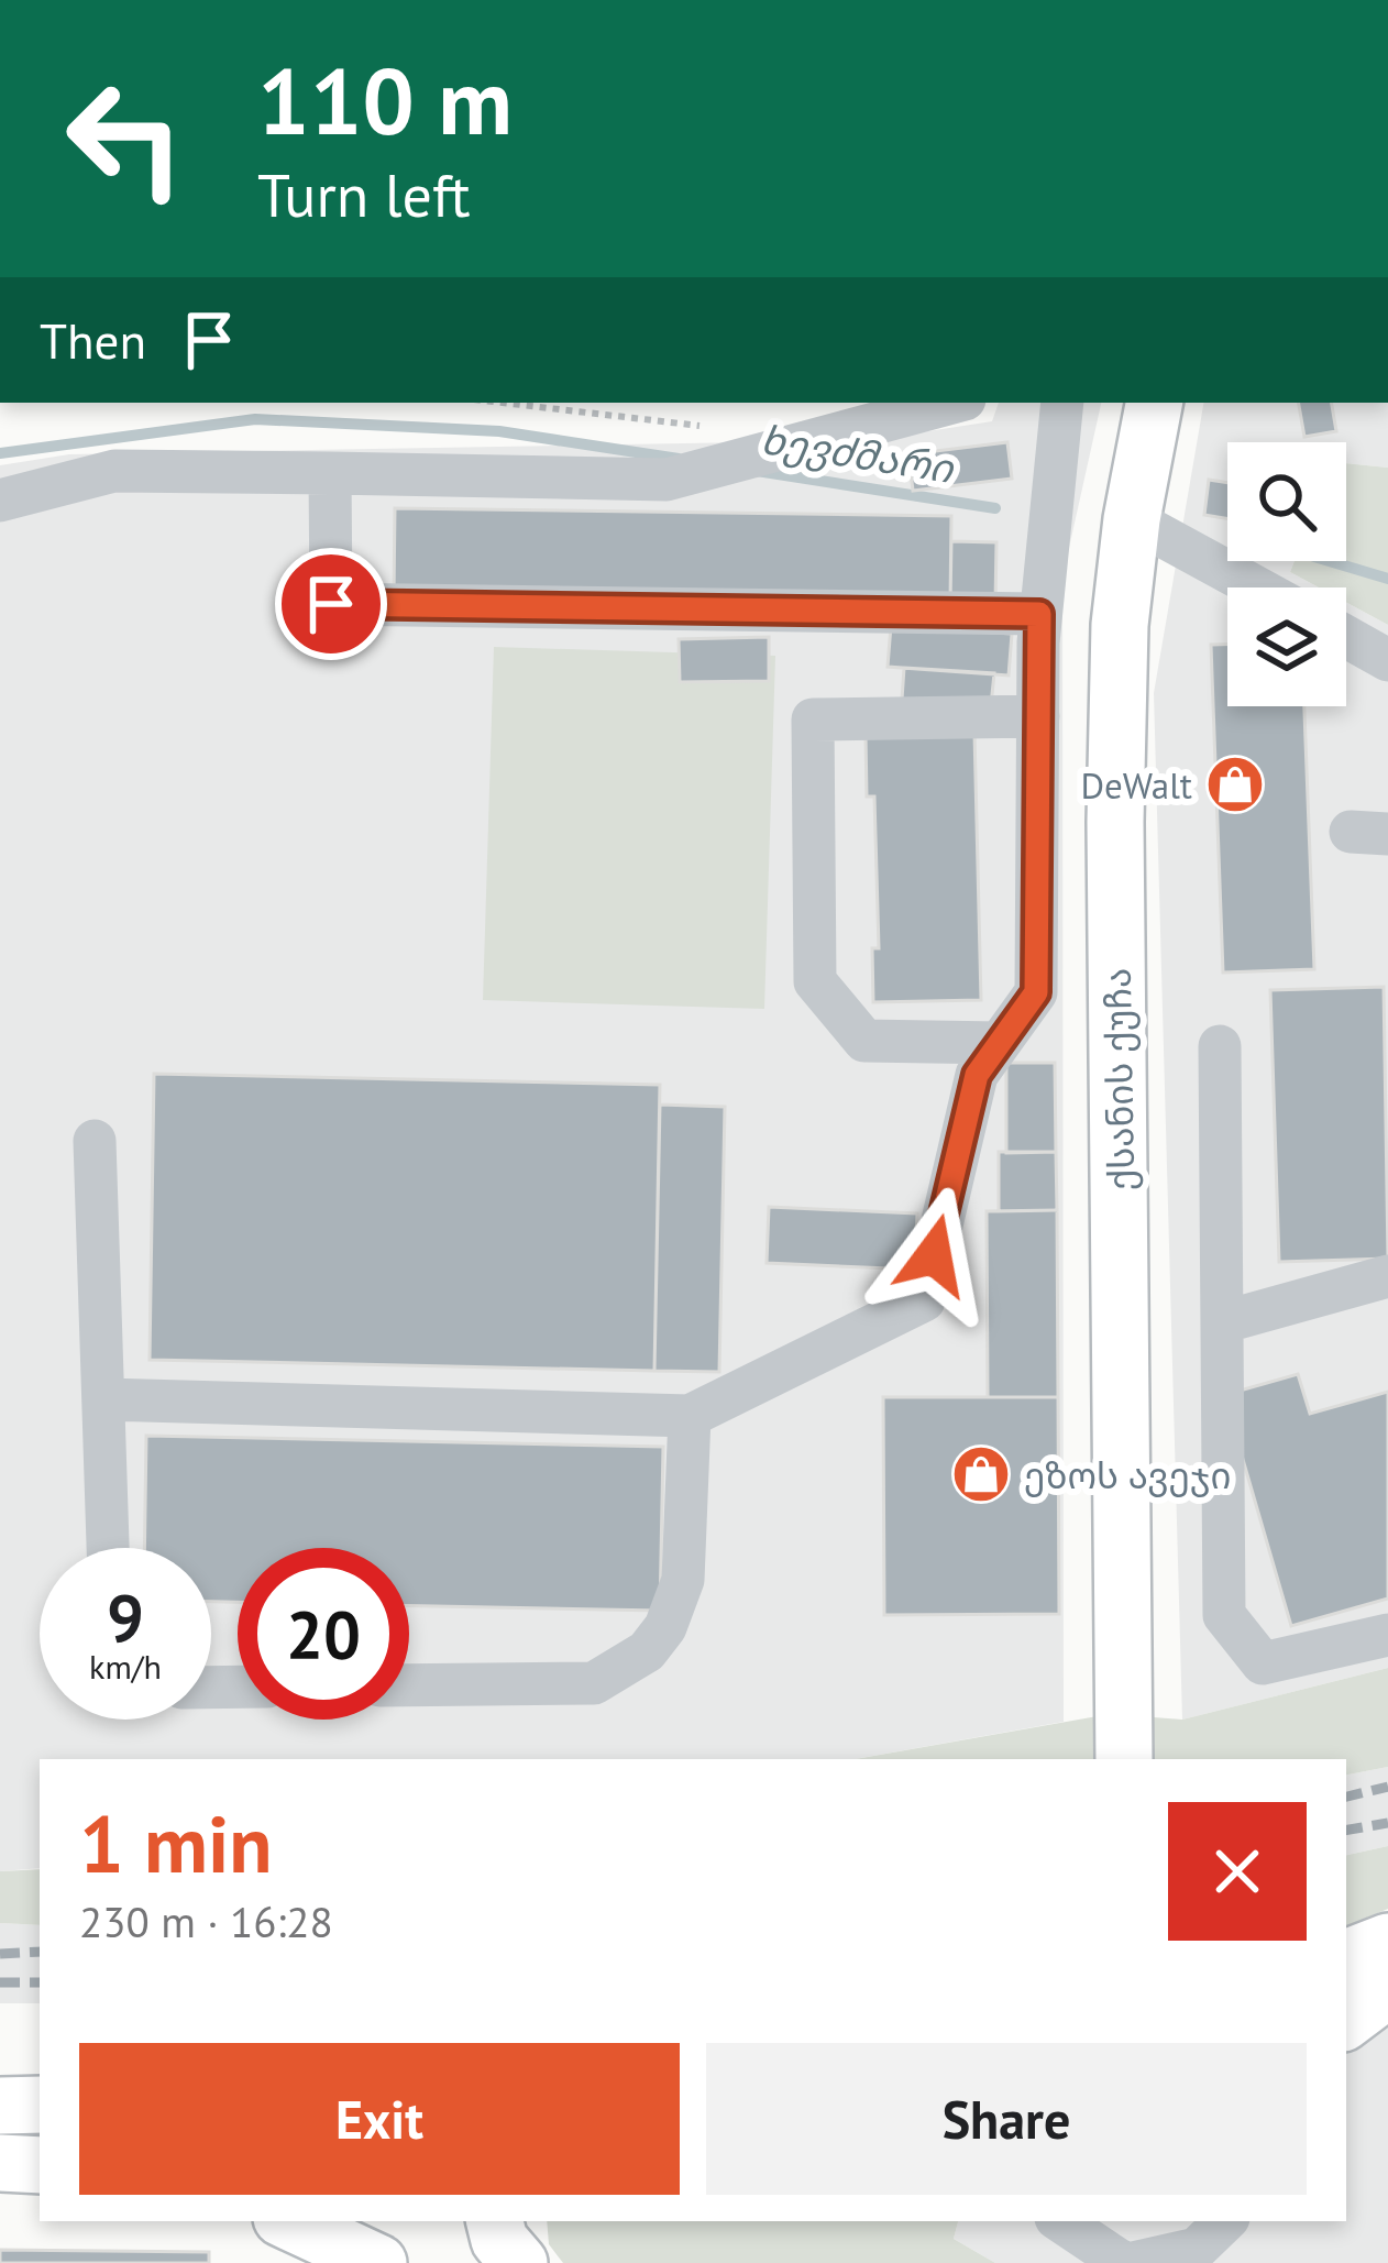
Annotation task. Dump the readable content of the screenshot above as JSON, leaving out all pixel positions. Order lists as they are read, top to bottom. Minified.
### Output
{"streets":{"main road":["ქსანის ქუჩა"]},"water":["ხევძმარი"],"places":{"shop":["DeWalt","ეზოს ავეჯი"]},"page":{"turn":["110 m","Turn left"],"then":"Then","speed":"9 km/h","limit":"20","heading":["1 min","230 m · 16:28"],"buttons":["Exit","Share"]}}
